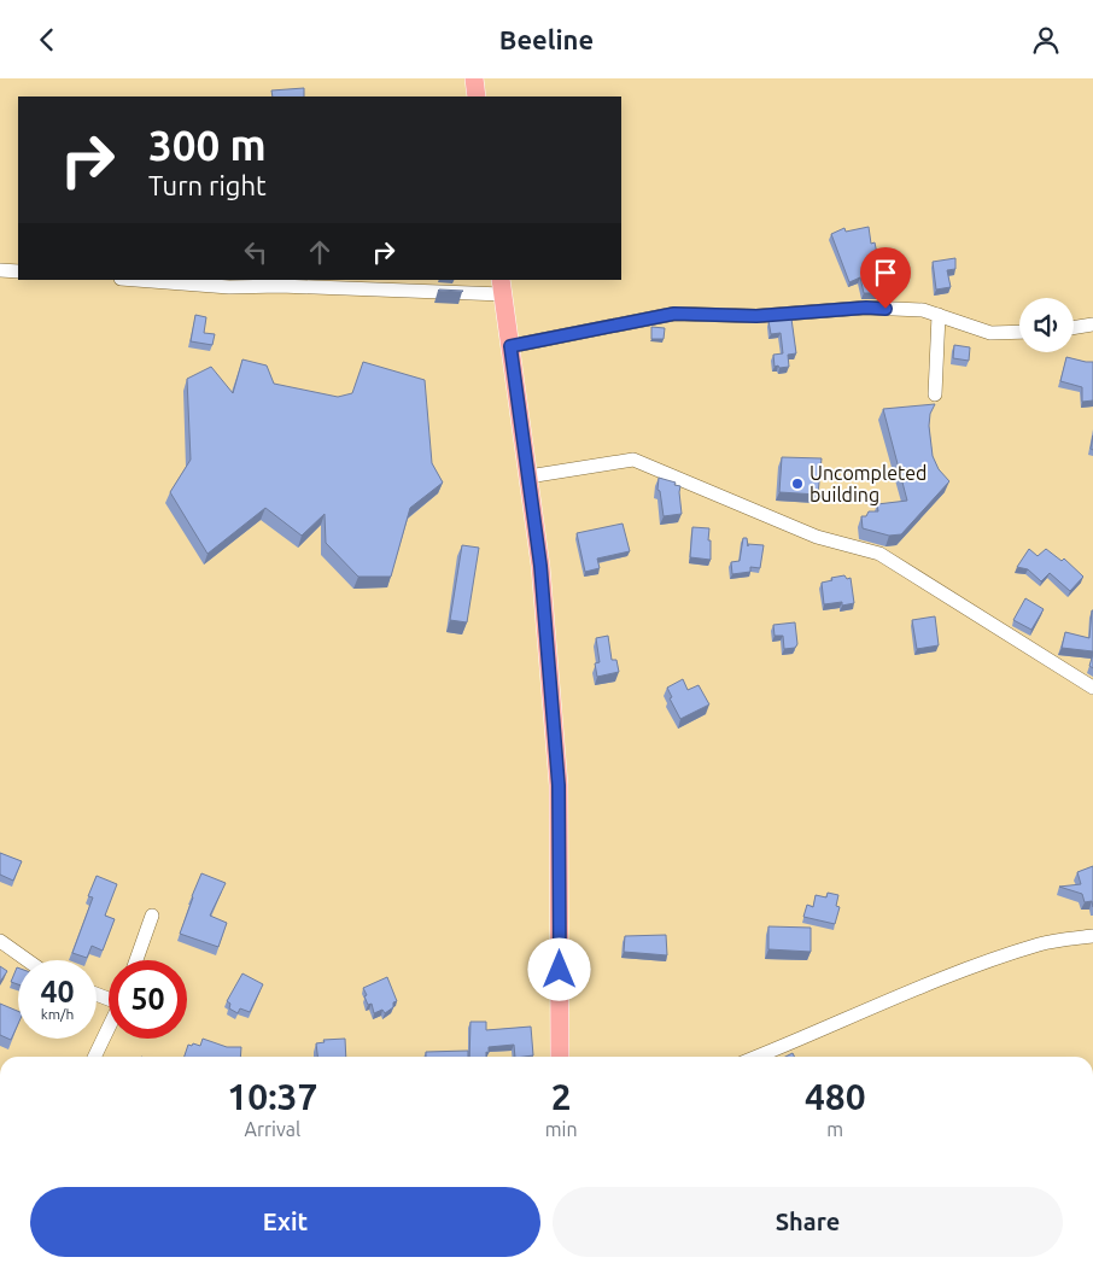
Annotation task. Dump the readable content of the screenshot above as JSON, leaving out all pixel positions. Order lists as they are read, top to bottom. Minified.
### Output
{"places":["Uncompleted building"],"page":{"header":"Beeline","turn":["300 m","Turn right"],"speed":"40 km/h","limit":"50","eta":["10:37","Arrival","2","min","480","m"],"buttons":["Exit","Share"]}}
